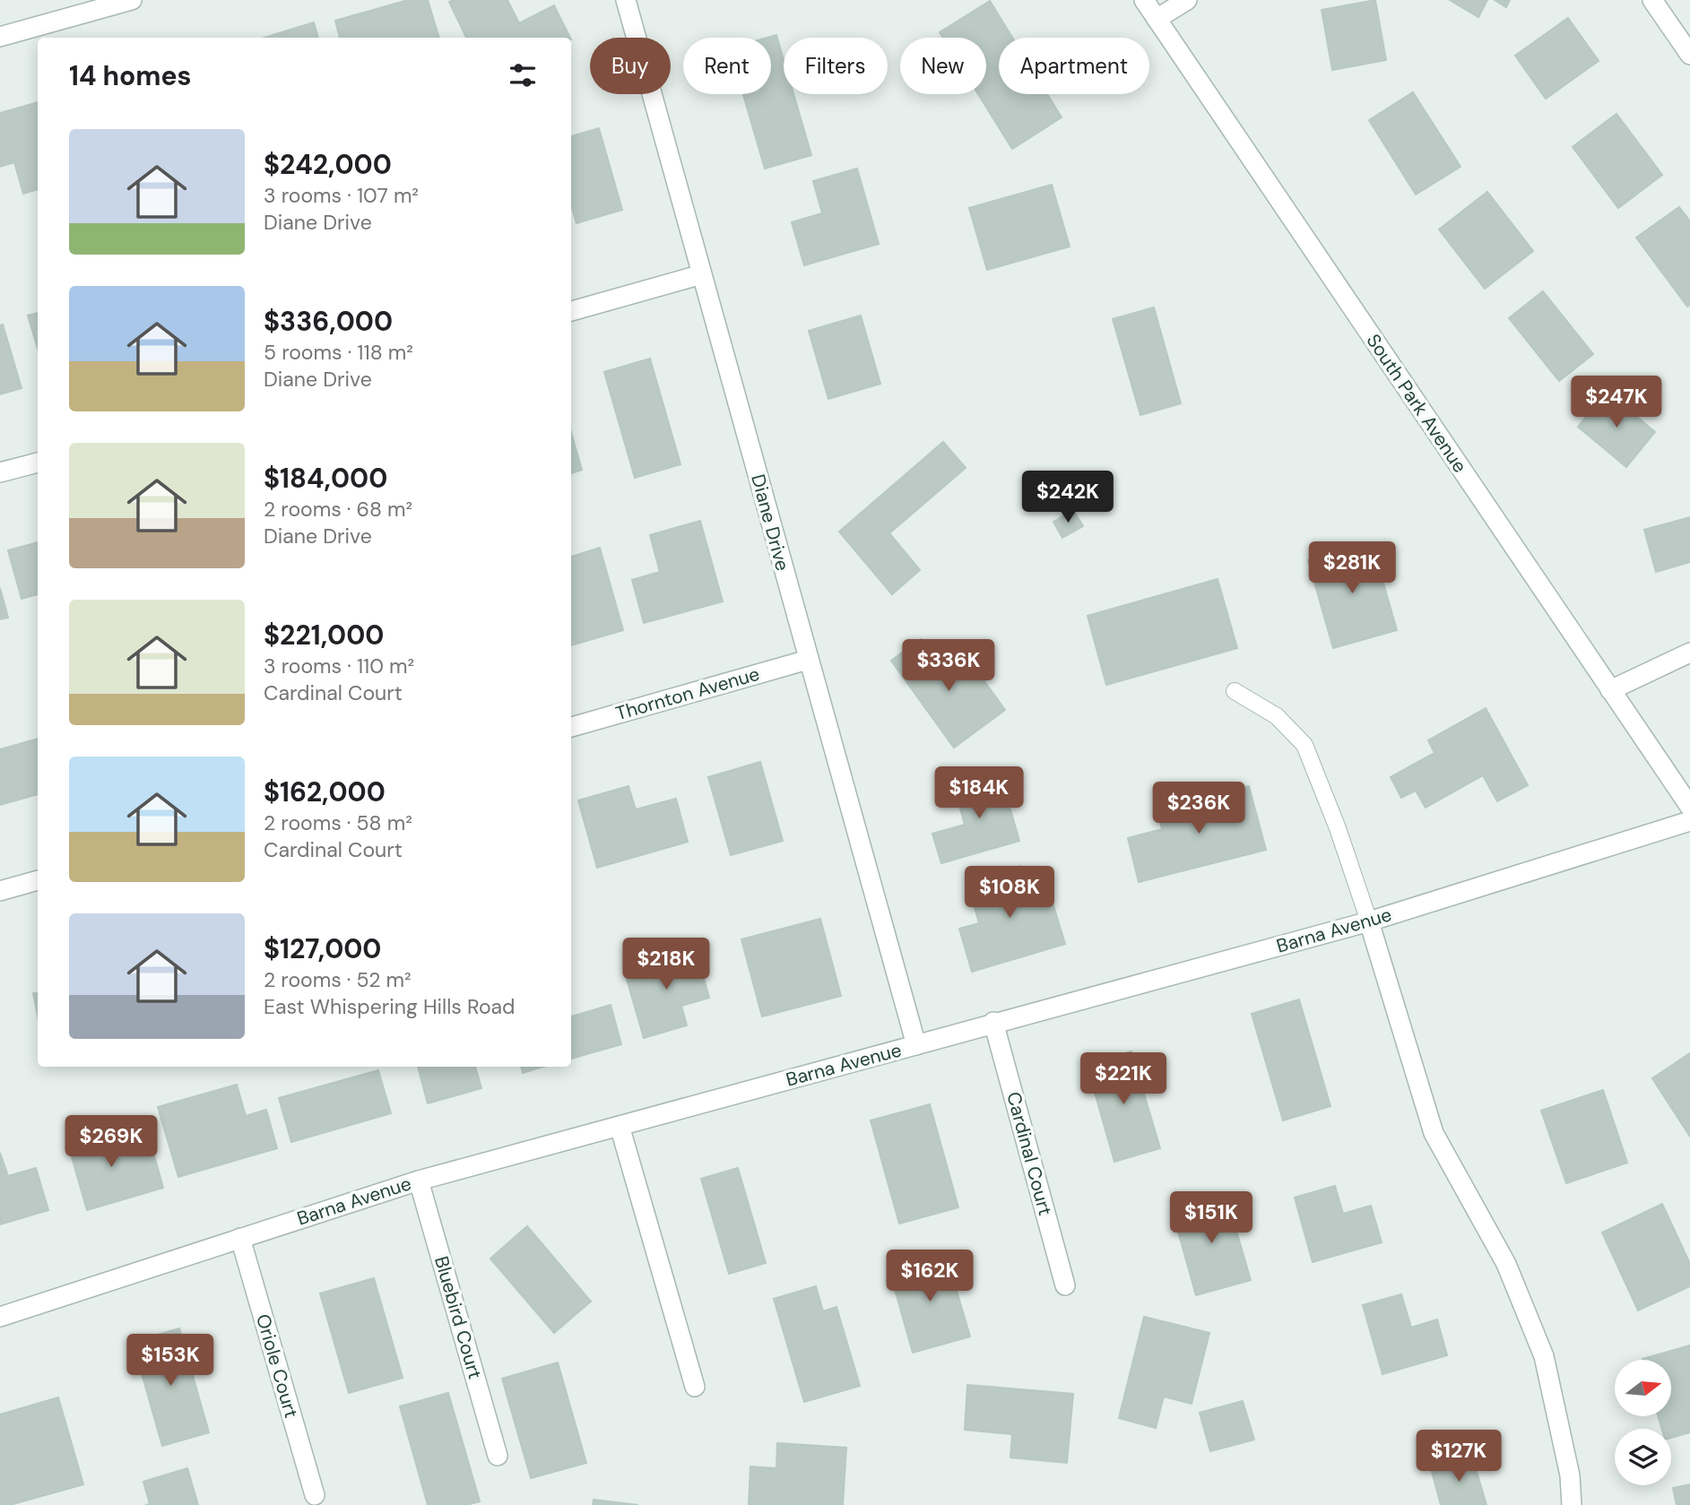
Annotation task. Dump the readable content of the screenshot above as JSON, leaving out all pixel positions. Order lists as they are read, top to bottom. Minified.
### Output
{"streets":{"street":["South Park Avenue","Diane Drive","Thornton Avenue","Barna Avenue","Cardinal Court","Bluebird Court","Oriole Court"]},"crossings":[["Diane Drive","Thornton Avenue"],["Diane Drive","Barna Avenue"],["Barna Avenue","Cardinal Court"],["Barna Avenue","Bluebird Court"],["Barna Avenue","Oriole Court"]],"north":"right","page":{"chip":["Buy","Rent","Filters","New","Apartment"],"heading":"14 homes","list":[{"name":"$242,000","note":"3 rooms · 107 m² · Diane Drive"},{"name":"$336,000","note":"5 rooms · 118 m² · Diane Drive"},{"name":"$184,000","note":"2 rooms · 68 m² · Diane Drive"},{"name":"$221,000","note":"3 rooms · 110 m² · Cardinal Court"},{"name":"$162,000","note":"2 rooms · 58 m² · Cardinal Court"},{"name":"$127,000","note":"2 rooms · 52 m² · East Whispering Hills Road"}],"price":["$247K","$242K","$281K","$336K","$184K","$236K","$108K","$218K","$221K","$269K","$151K","$162K","$153K","$127K"]}}
